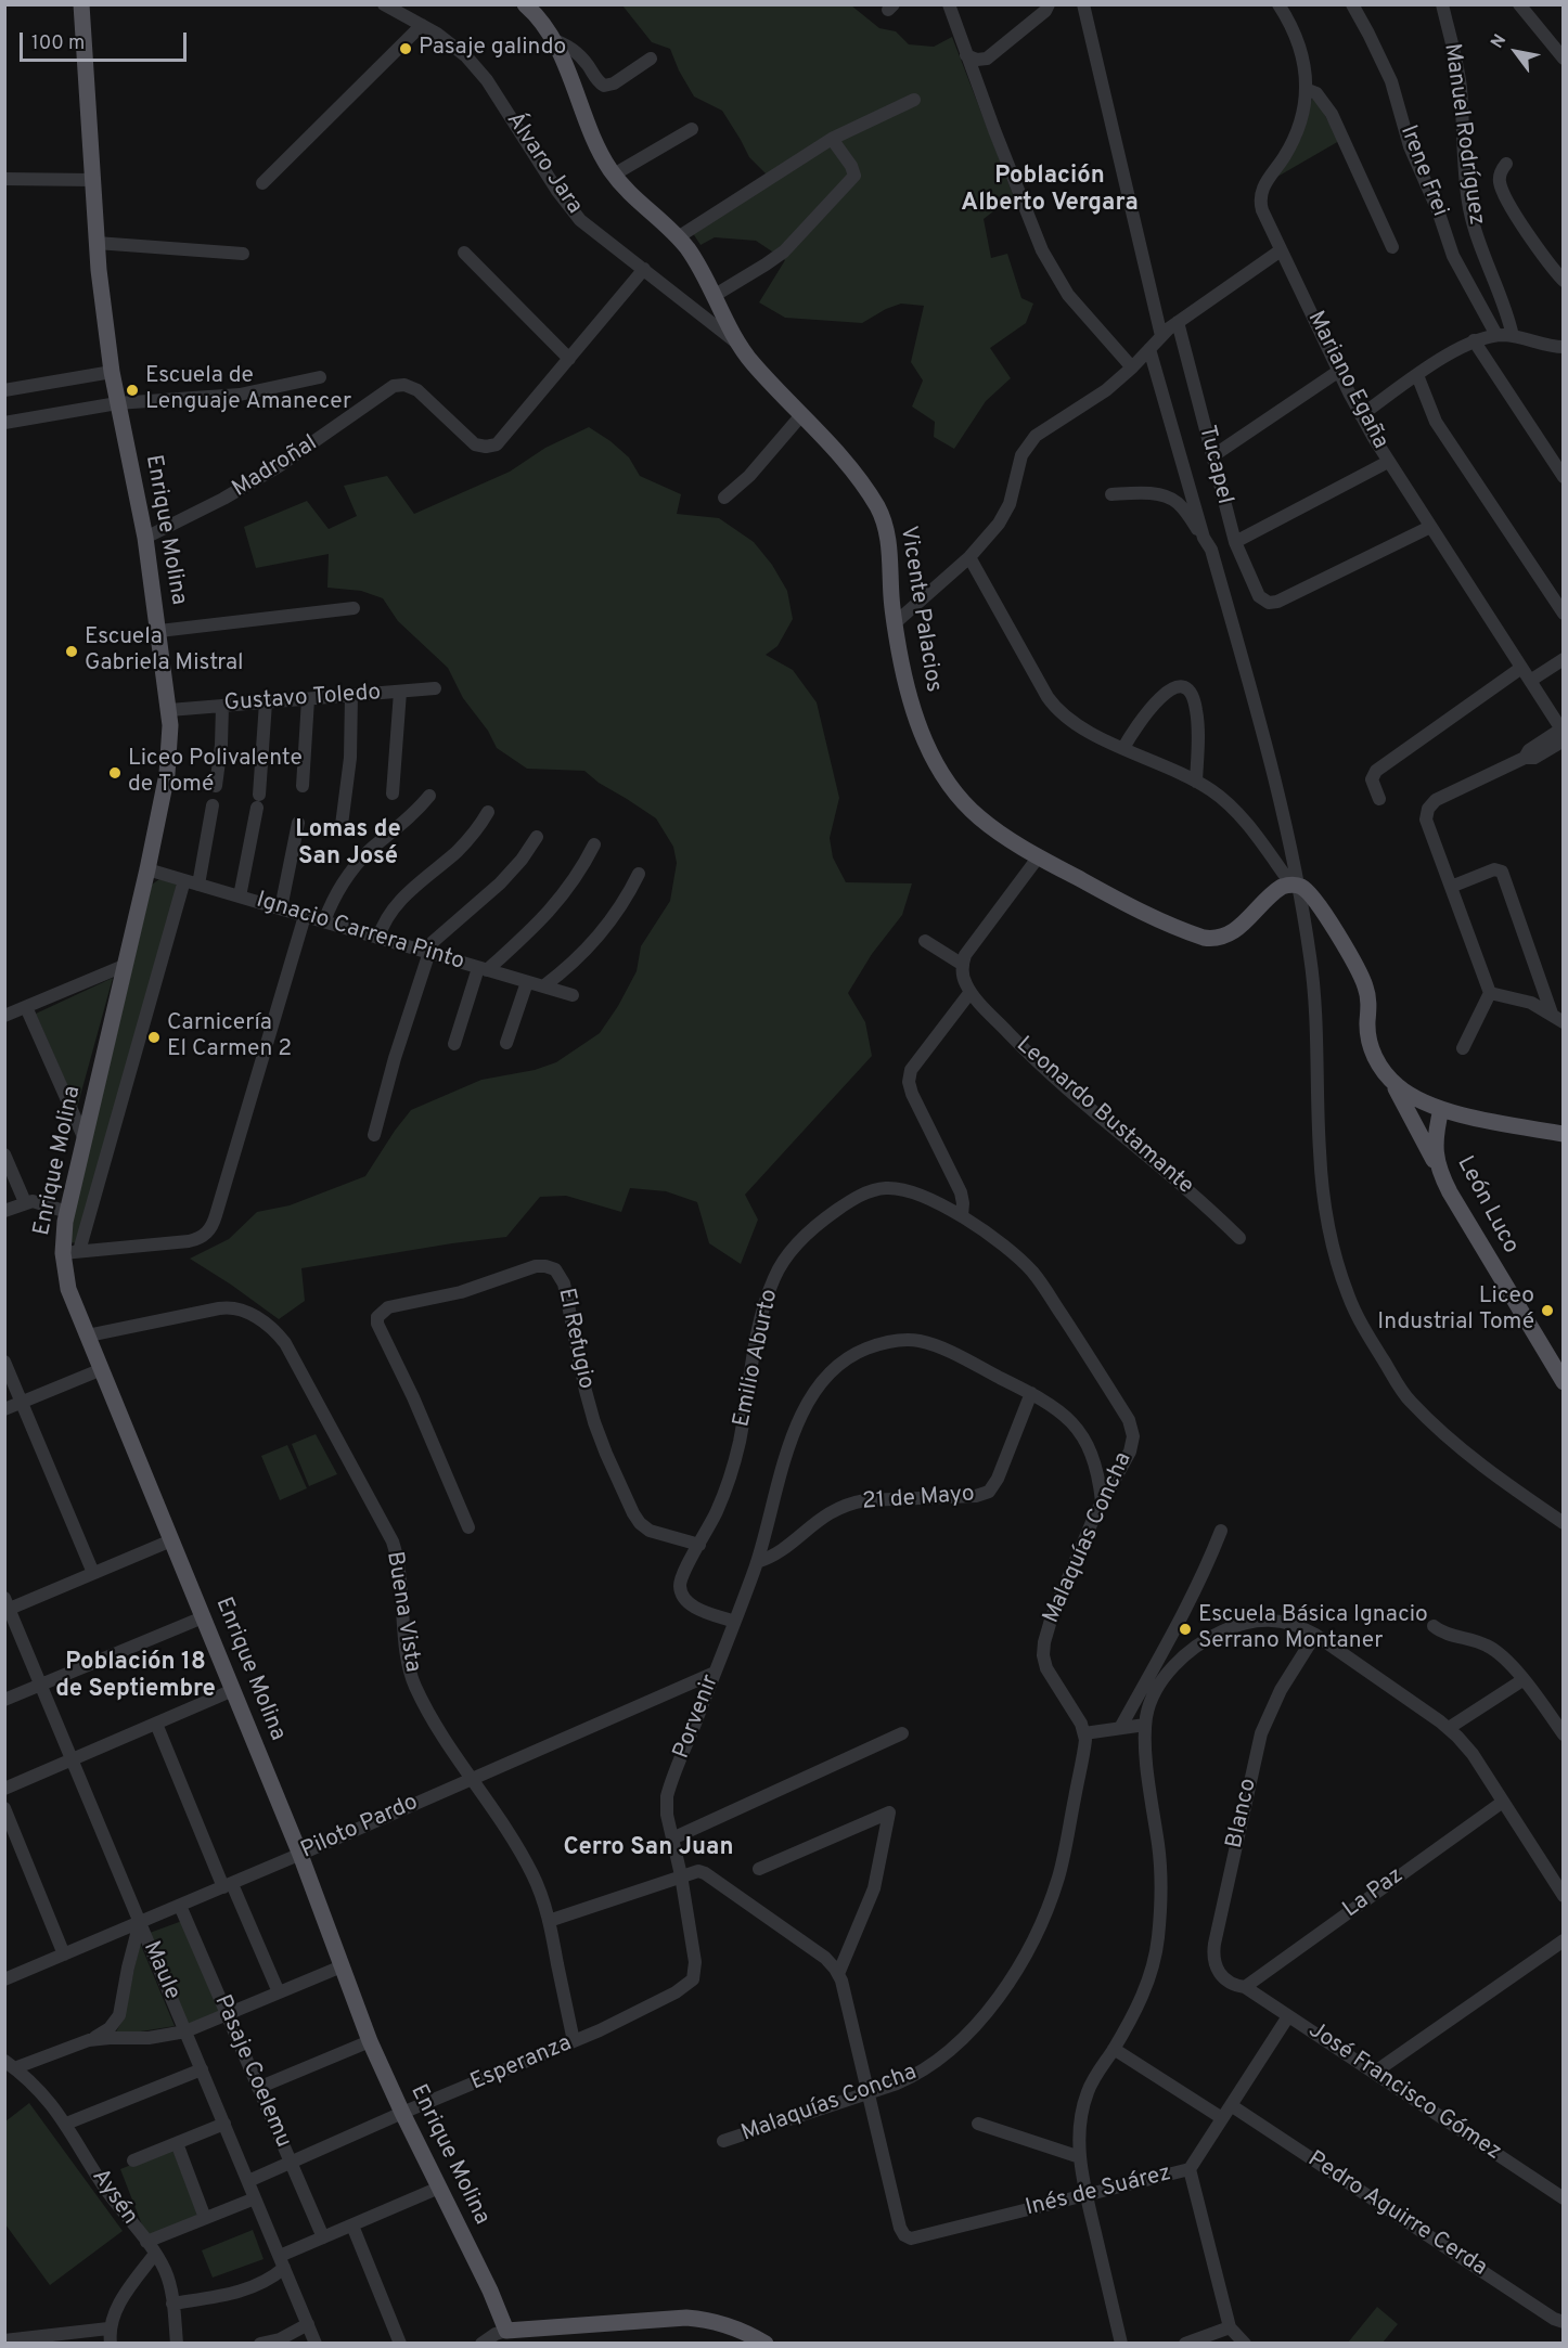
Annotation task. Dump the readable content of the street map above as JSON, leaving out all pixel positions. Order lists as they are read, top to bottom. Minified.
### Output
{"streets":{"main road":["Enrique Molina","Vicente Palacios","León Luco"],"street":["Manuel Rodríguez","Álvaro Jara","Irene Frei","Mariano Egaña","Tucapel","Madroñal","Gustavo Toledo","Ignacio Carrera Pinto","Leonardo Bustamante","El Refugio","Emilio Aburto","21 de Mayo","Malaquías Concha","Buena Vista","Porvenir","Blanco","Piloto Pardo","La Paz","Maule","Esperanza","Pasaje Coelemu","José Francisco Gómez","Inés de Suárez","Aysén","Pedro Aguirre Cerda"]},"crossings":[["Álvaro Jara","Madroñal"],["Álvaro Jara","Vicente Palacios"],["Mariano Egaña","Tucapel"],["Tucapel","Vicente Palacios"],["Madroñal","Enrique Molina"],["Enrique Molina","Gustavo Toledo"],["Enrique Molina","Ignacio Carrera Pinto"],["Enrique Molina","Buena Vista"],["Enrique Molina","Piloto Pardo"],["Enrique Molina","Esperanza"],["El Refugio","Emilio Aburto"],["Emilio Aburto","Malaquías Concha"],["Emilio Aburto","Porvenir"],["21 de Mayo","Porvenir"],["Malaquías Concha","Porvenir"],["Malaquías Concha","Inés de Suárez"],["Buena Vista","Piloto Pardo"],["Buena Vista","Esperanza"],["Porvenir","Piloto Pardo"],["Porvenir","Esperanza"],["Blanco","La Paz"],["Blanco","José Francisco Gómez"],["Piloto Pardo","Maule"],["Piloto Pardo","Pasaje Coelemu"],["La Paz","José Francisco Gómez"],["Maule","Esperanza"],["Esperanza","Pasaje Coelemu"],["José Francisco Gómez","Inés de Suárez"],["Inés de Suárez","Pedro Aguirre Cerda"]],"districts":["Población Alberto Vergara","Lomas de San José","Población 18 de Septiembre","Cerro San Juan"],"places":["Pasaje galindo","Escuela de Lenguaje Amanecer","Escuela Gabriela Mistral","Liceo Polivalente de Tomé","Carnicería El Carmen 2","Liceo Industrial Tomé","Escuela Básica Ignacio Serrano Montaner"],"scale_bar":"100 m","north":"top left"}
